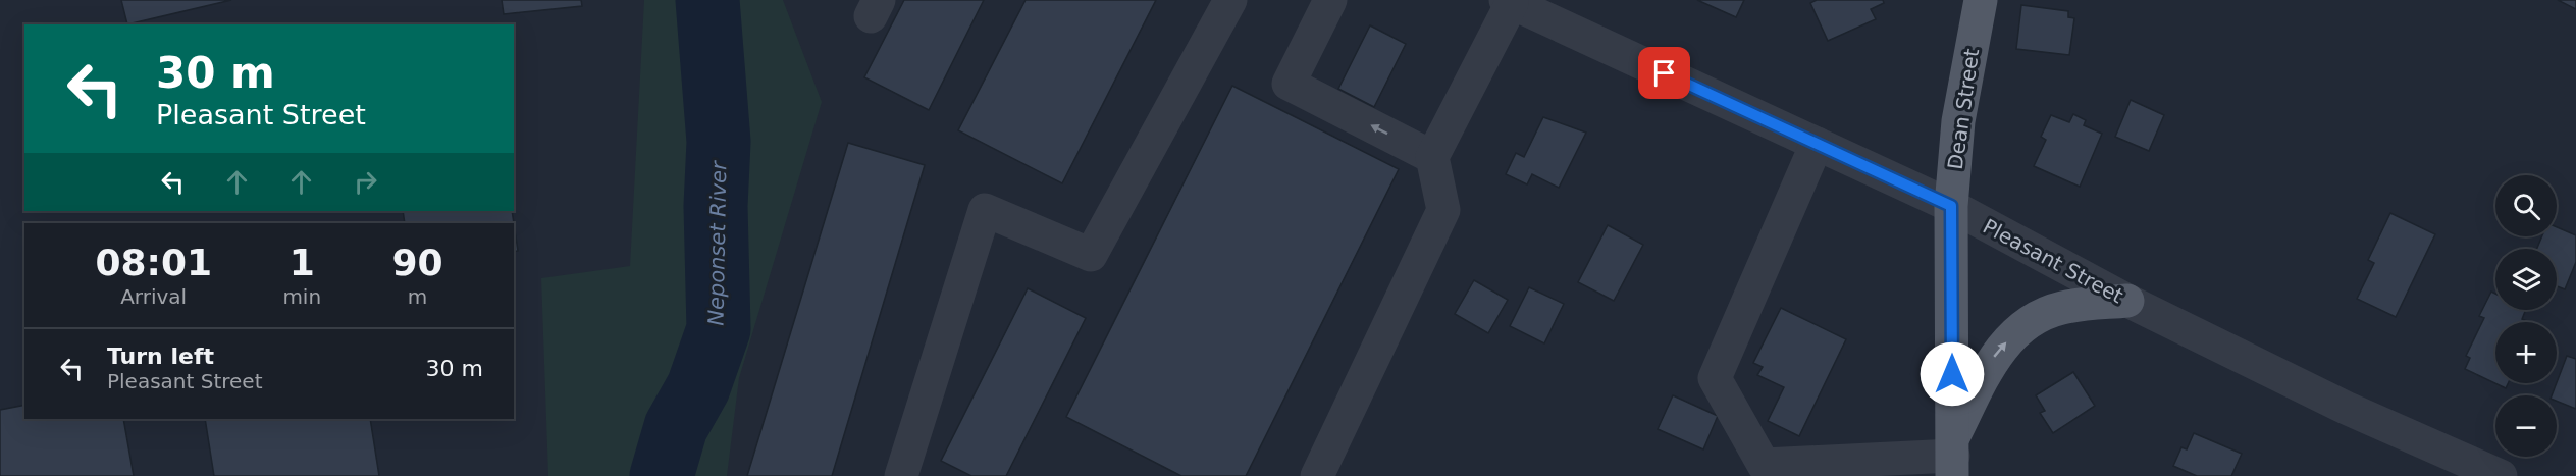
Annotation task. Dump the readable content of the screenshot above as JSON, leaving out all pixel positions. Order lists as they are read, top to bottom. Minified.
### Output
{"streets":{"main road":["Dean Street"],"street":["Pleasant Street"]},"crossings":[["Dean Street","Pleasant Street"]],"water":["Neponset River"],"page":{"turn":["30 m","Pleasant Street"],"map_buttons":["+","−"],"eta":["08:01","Arrival","1","min","90","m"],"list":[{"name":"Turn left","note":"Pleasant Street","value":"30 m"}]}}
